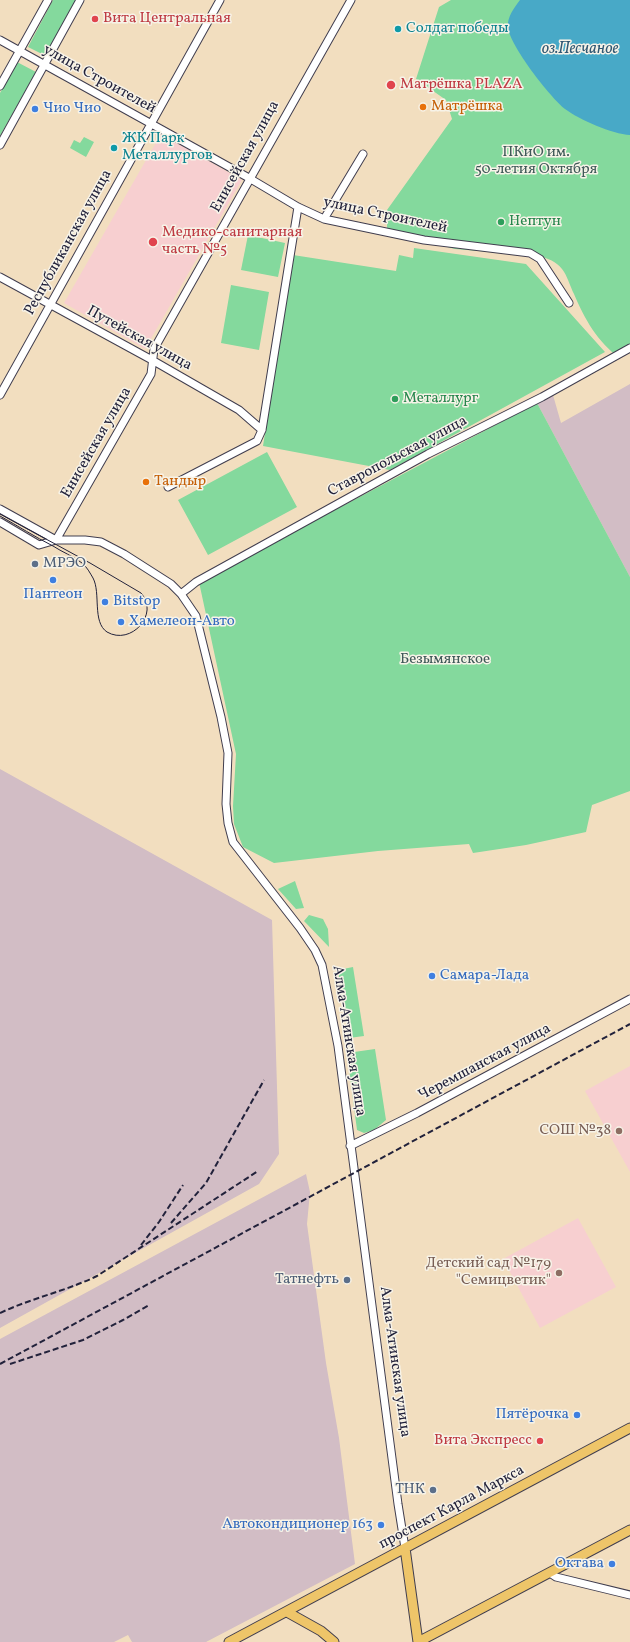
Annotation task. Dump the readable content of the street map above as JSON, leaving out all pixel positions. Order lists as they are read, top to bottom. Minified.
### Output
{"streets":{"main road":["Алма-Атинская улица","проспект Карла Маркса"],"street":["улица Строителей","Енисейская улица","Республиканская улица","Путейская улица","Ставропольская улица","Черемшанская улица"]},"crossings":[["улица Строителей","Енисейская улица"],["улица Строителей","Республиканская улица"],["Енисейская улица","Путейская улица"],["Енисейская улица","Алма-Атинская улица"],["Республиканская улица","Путейская улица"],["Ставропольская улица","Алма-Атинская улица"],["Алма-Атинская улица","Черемшанская улица"],["Алма-Атинская улица","проспект Карла Маркса"]],"water":["оз.Песчаное"],"parks":["ПКиО им. 50-летия Октября","Безымянское"],"places":["Вита Центральная","Солдат победы","Матрёшка PLAZA","Матрёшка","Чио Чио","ЖК Парк Металлургов","Нептун","Медико-санитарная часть №5","Металлург","Тандыр","МРЭО","Пантеон","Bitstop","Хамелеон-Авто","Самара-Лада","СОШ №38","Детский сад №179 \"Семицветик\"","Татнефть","Пятёрочка","Вита Экспресс","ТНК","Автокондиционер 163","Октава"]}
